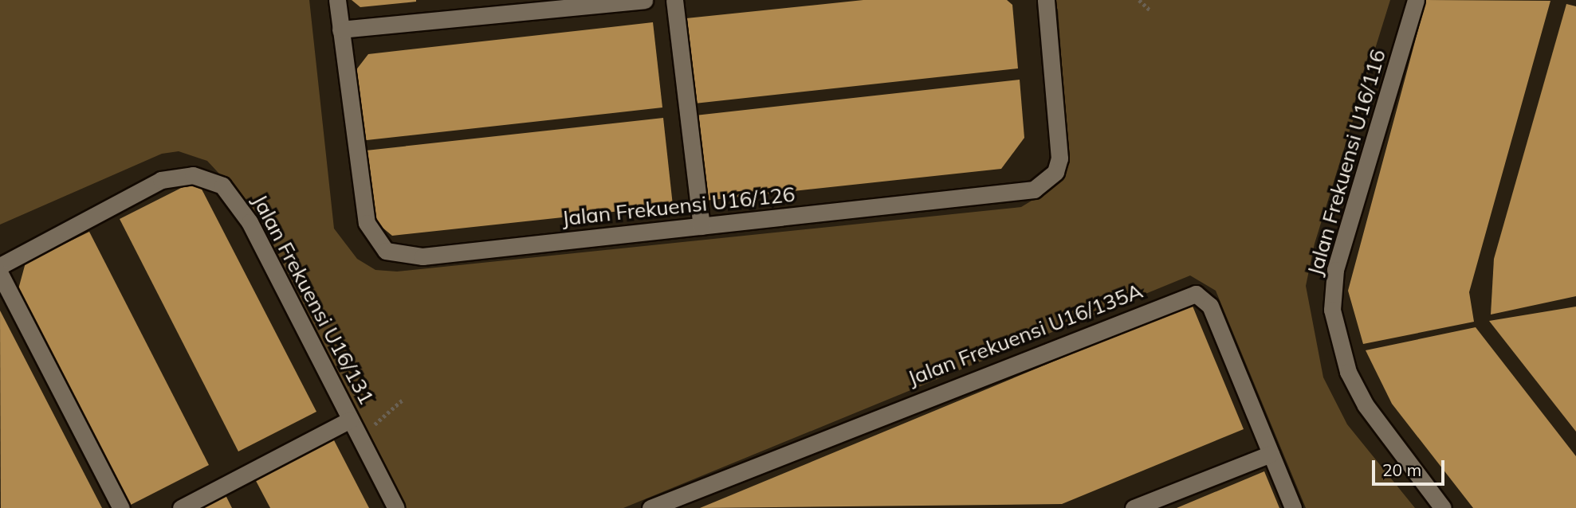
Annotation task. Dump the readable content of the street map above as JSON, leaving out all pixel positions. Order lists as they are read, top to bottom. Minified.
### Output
{"streets":{"street":["Jalan Frekuensi U16/116","Jalan Frekuensi U16/126","Jalan Frekuensi U16/131","Jalan Frekuensi U16/135A"]},"scale_bar":"20 m"}
